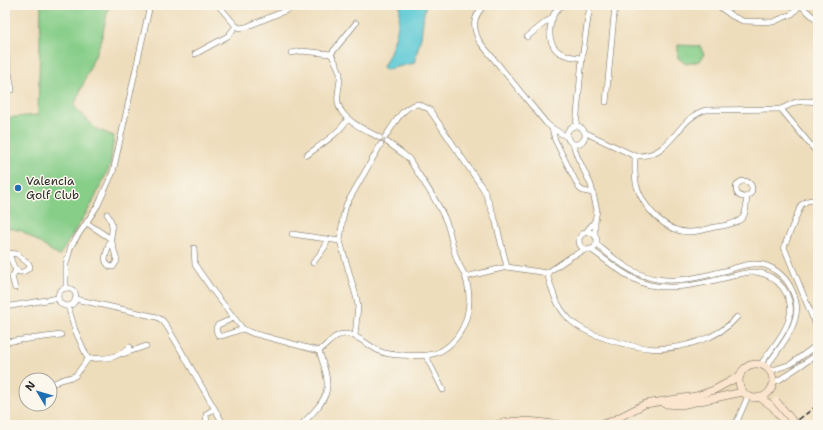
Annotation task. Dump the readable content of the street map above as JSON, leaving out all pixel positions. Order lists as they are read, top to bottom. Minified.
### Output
{"places":["Valencia Golf Club"],"north":"top left"}
